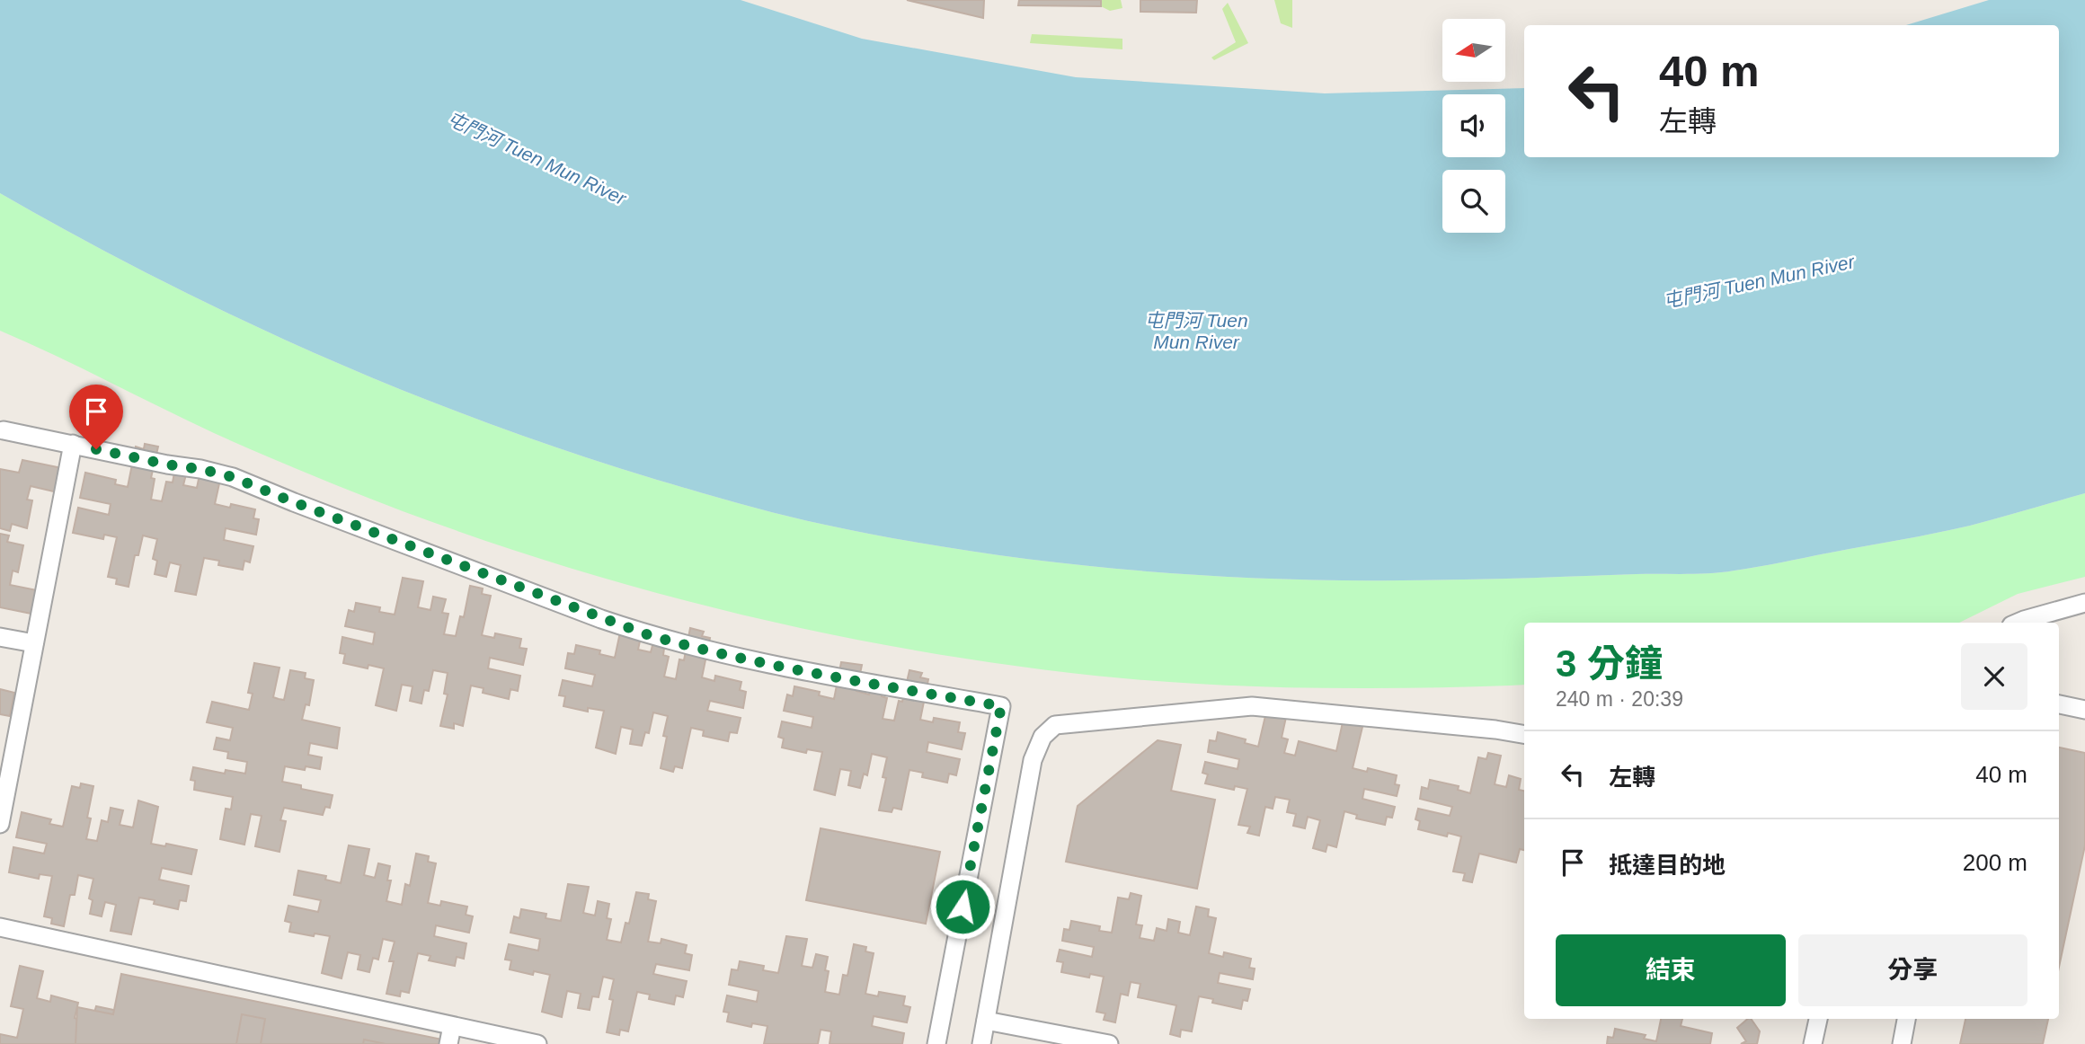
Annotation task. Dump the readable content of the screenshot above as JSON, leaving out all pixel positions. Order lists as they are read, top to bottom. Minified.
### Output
{"water":["屯門河 Tuen Mun River"],"north":"left","page":{"turn":["40 m","左轉"],"heading":["3 分鐘","240 m · 20:39"],"list":[{"name":"左轉","value":"40 m"},{"name":"抵達目的地","value":"200 m"}],"buttons":["結束","分享"]}}
